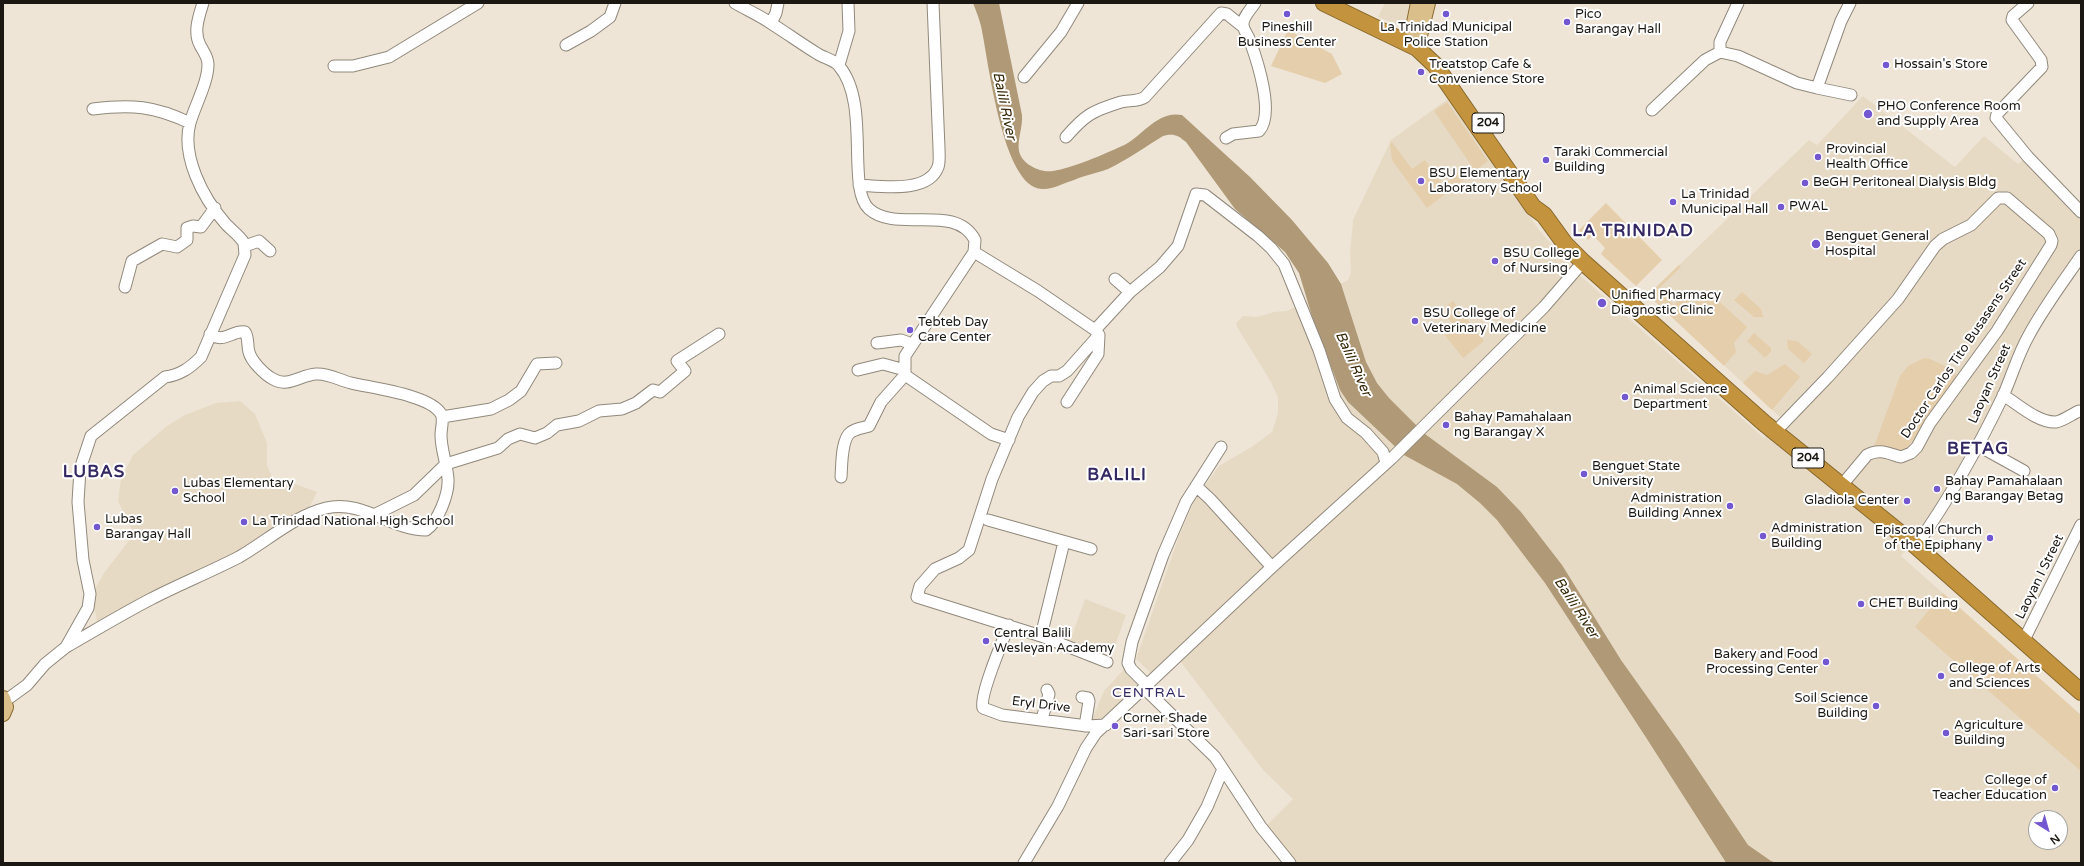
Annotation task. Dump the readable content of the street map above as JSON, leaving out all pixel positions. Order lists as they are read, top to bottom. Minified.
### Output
{"streets":{"highway":["204"],"street":["Doctor Carlos Tito Busasens Street","Laoyan Street","Laoyan I Street","Eryl Drive"]},"crossings":[["204","Doctor Carlos Tito Busasens Street"],["204","Laoyan Street"],["204","Laoyan I Street"]],"districts":["LA TRINIDAD","BETAG","LUBAS","BALILI","CENTRAL"],"water":["Balili River"],"places":["Pineshill Business Center","La Trinidad Municipal Police Station","Pico Barangay Hall","Hossain's Store","Treatstop Cafe & Convenience Store","PHO Conference Room and Supply Area","Provincial Health Office","Taraki Commercial Building","BSU Elementary Laboratory School","BeGH Peritoneal Dialysis Bldg","La Trinidad Municipal Hall","PWAL","Benguet General Hospital","BSU College of Nursing","Unified Pharmacy Diagnostic Clinic","BSU College of Veterinary Medicine","Tebteb Day Care Center","Animal Science Department","Bahay Pamahalaan ng Barangay X","Benguet State University","Bahay Pamahalaan ng Barangay Betag","Lubas Elementary School","Gladiola Center","Administration Building Annex","La Trinidad National High School","Lubas Barangay Hall","Administration Building","Episcopal Church of the Epiphany","CHET Building","Central Balili Wesleyan Academy","Bakery and Food Processing Center","College of Arts and Sciences","Soil Science Building","Corner Shade Sari-sari Store","Agriculture Building","College of Teacher Education"],"north":"bottom right"}
